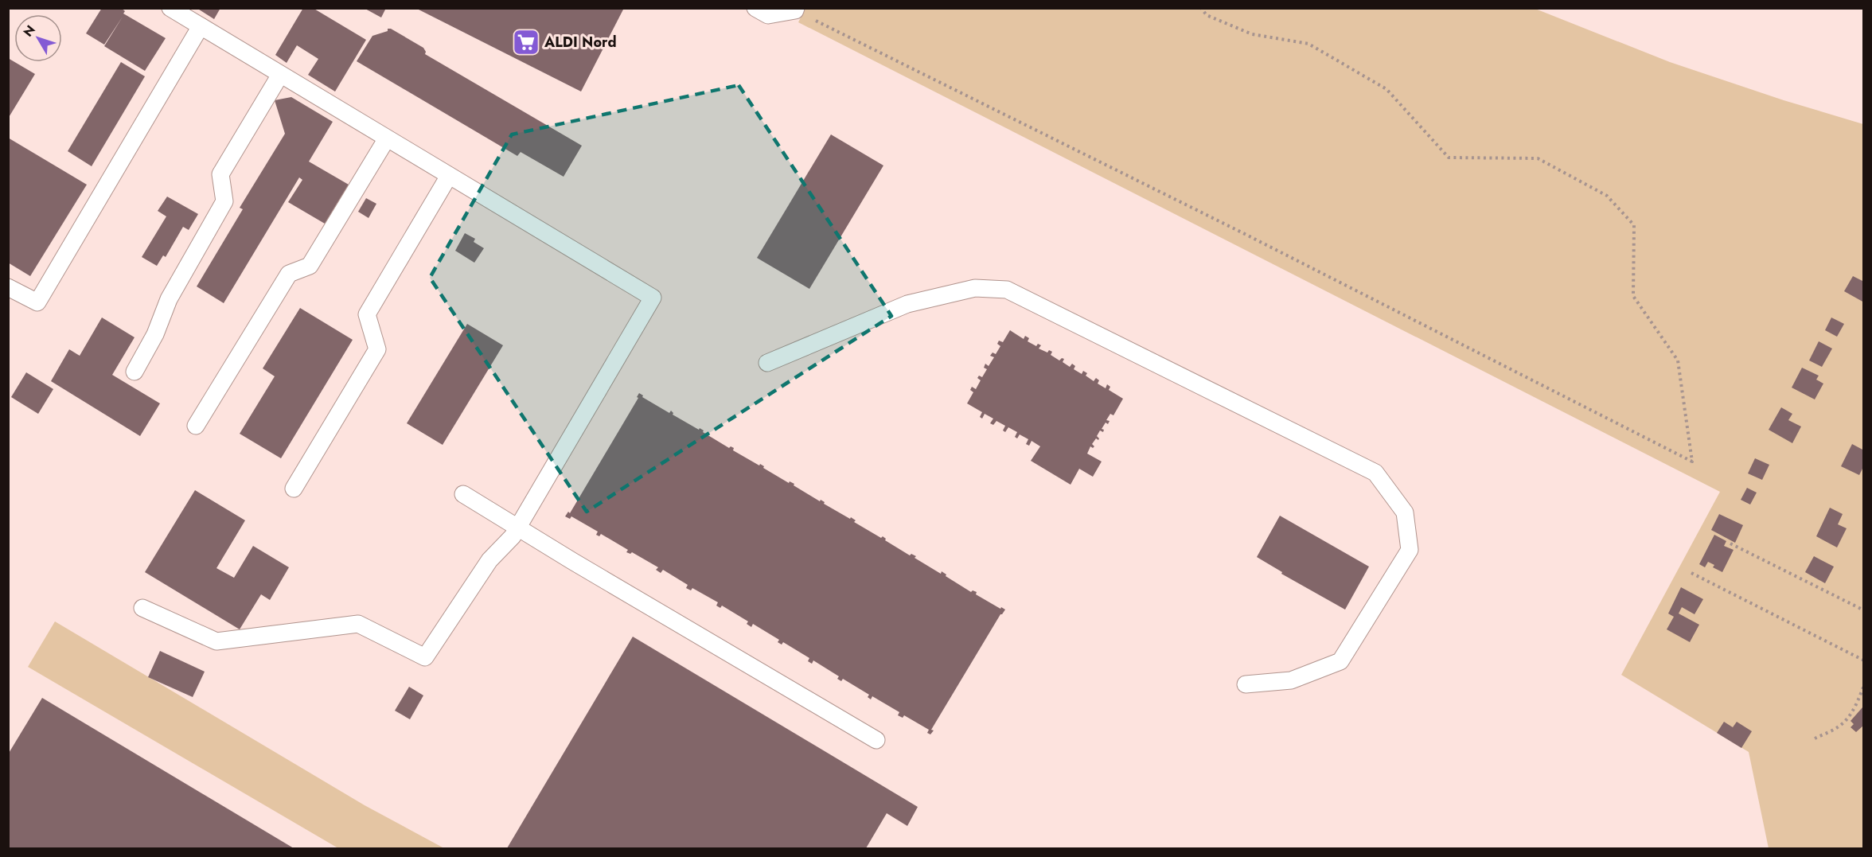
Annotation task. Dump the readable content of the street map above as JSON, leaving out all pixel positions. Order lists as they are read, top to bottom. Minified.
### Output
{"places":{"supermarket":["ALDI Nord"]},"north":"top left"}
